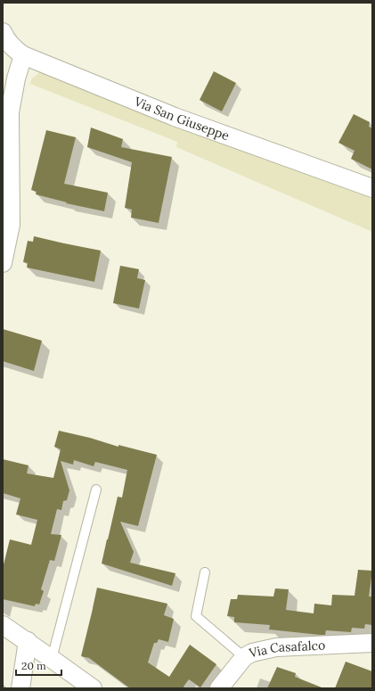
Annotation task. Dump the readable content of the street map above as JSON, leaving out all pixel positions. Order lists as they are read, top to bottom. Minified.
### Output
{"streets":{"street":["Via San Giuseppe","Via Casafalco"]},"scale_bar":"20 m"}
